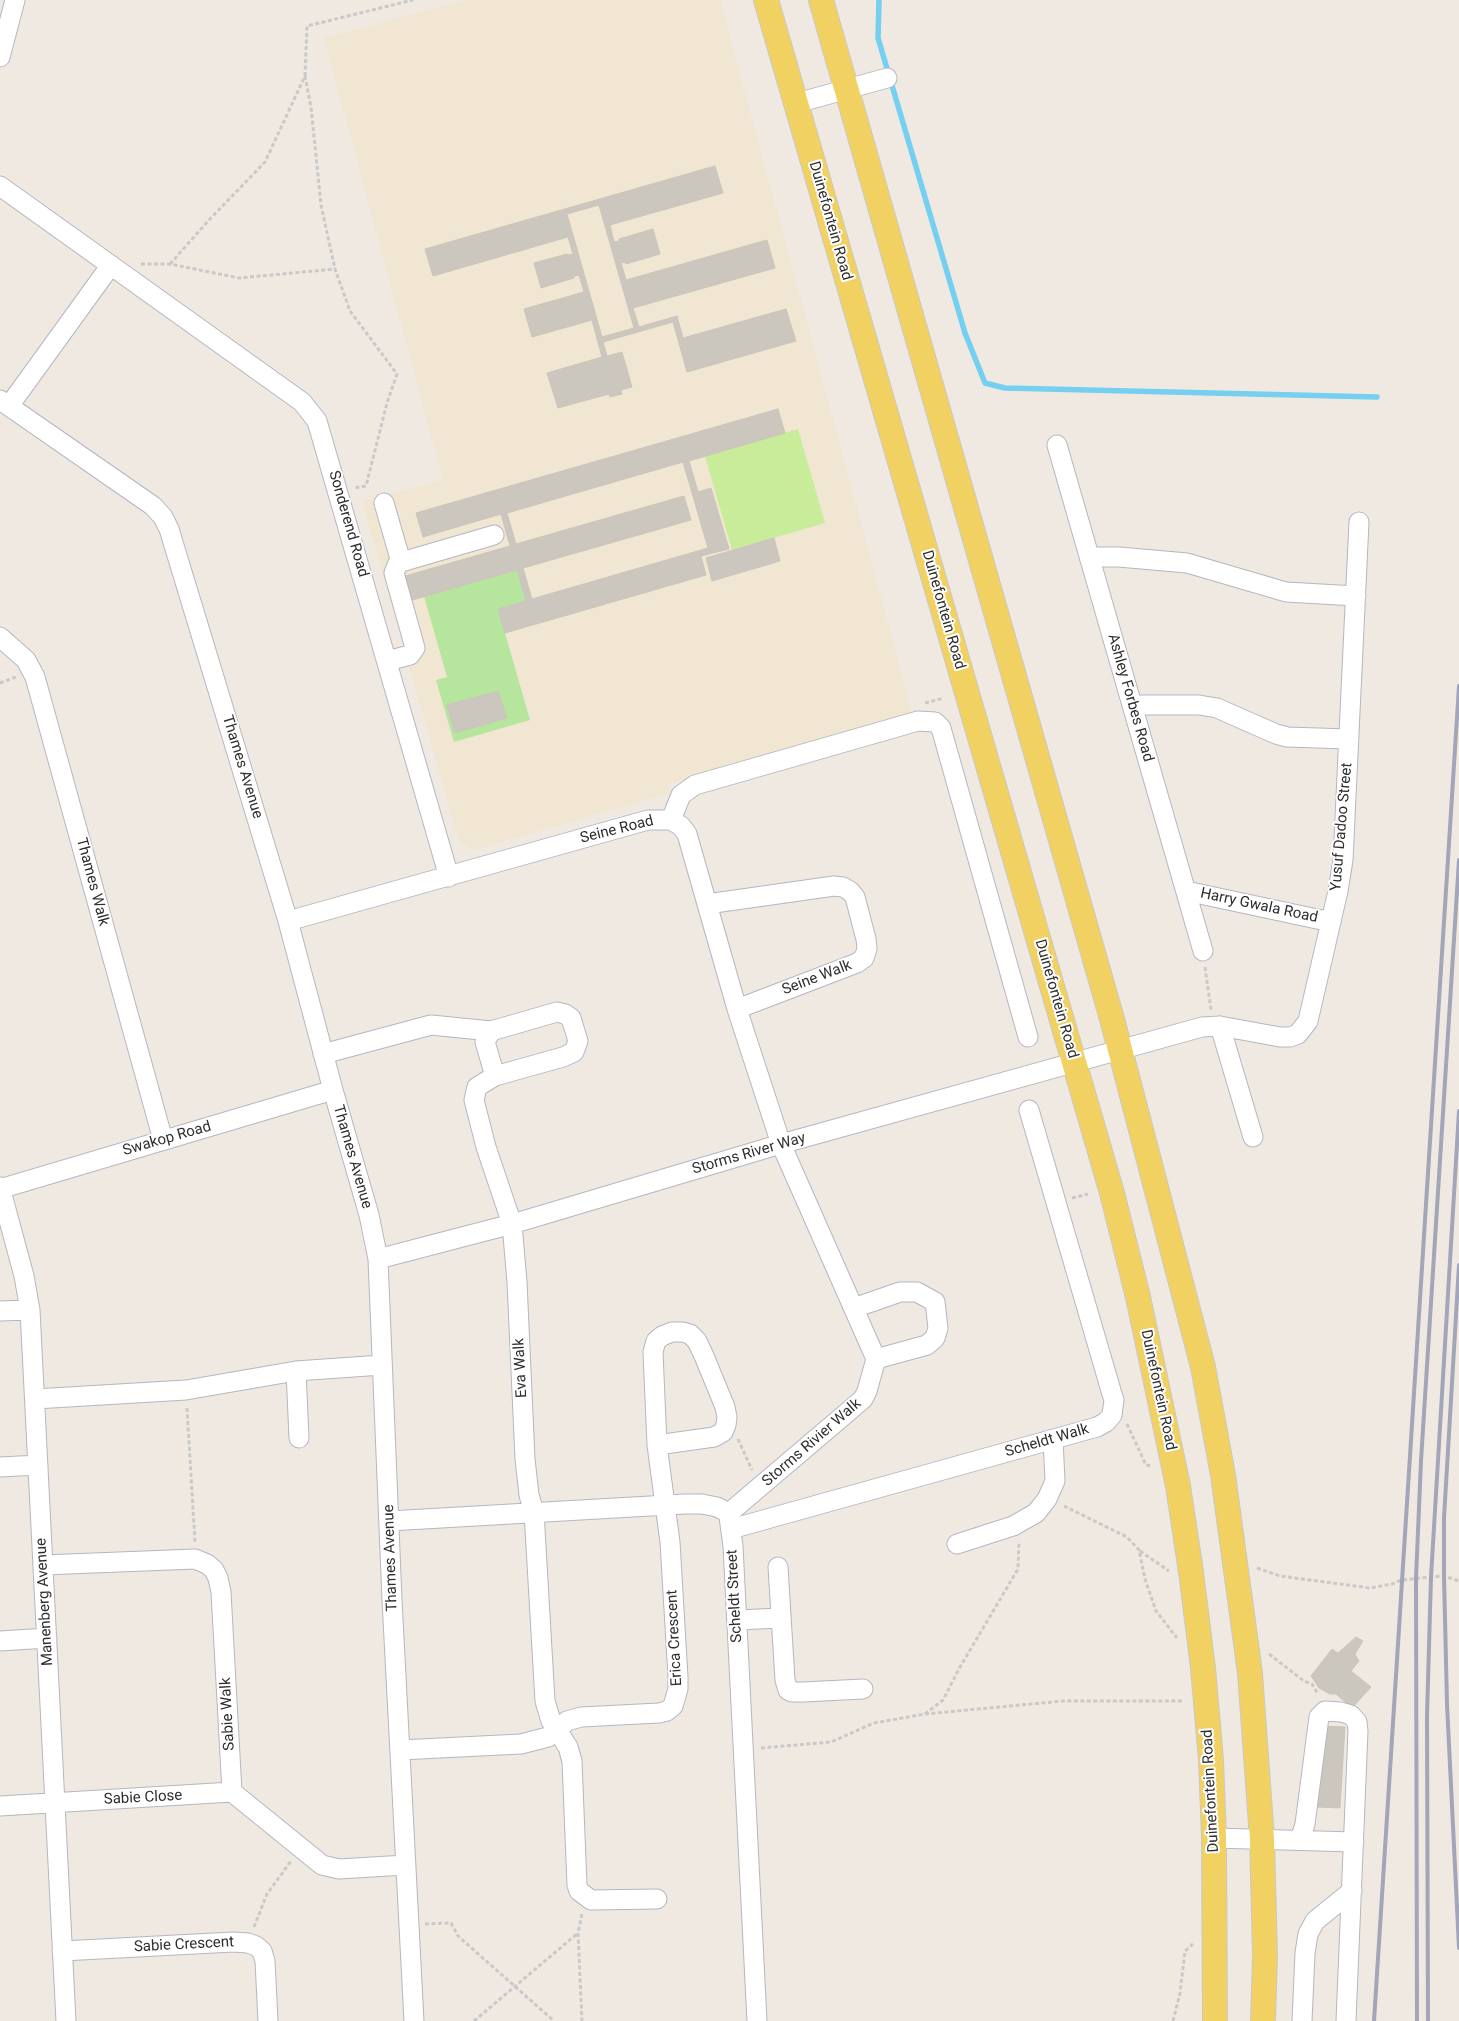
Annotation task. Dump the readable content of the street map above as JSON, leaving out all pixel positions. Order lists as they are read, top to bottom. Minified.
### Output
{"streets":{"main road":["Duinefontein Road"],"street":["Sonderend Road","Ashley Forbes Road","Thames Avenue","Yusuf Dadoo Street","Seine Road","Thames Walk","Harry Gwala Road","Seine Walk","Swakop Road","Storms River Way","Eva Walk","Scheldt Walk","Storms Rivier Walk","Scheldt Street","Manenberg Avenue","Erica Crescent","Sabie Walk","Sabie Close","Sabie Crescent"]},"crossings":[["Duinefontein Road","Storms River Way"],["Sonderend Road","Seine Road"],["Ashley Forbes Road","Harry Gwala Road"],["Thames Avenue","Seine Road"],["Thames Avenue","Swakop Road"],["Thames Avenue","Storms River Way"],["Yusuf Dadoo Street","Harry Gwala Road"],["Yusuf Dadoo Street","Storms River Way"],["Seine Road","Seine Walk"],["Seine Road","Storms River Way"],["Thames Walk","Swakop Road"],["Swakop Road","Manenberg Avenue"],["Storms River Way","Eva Walk"],["Scheldt Walk","Storms Rivier Walk"],["Scheldt Walk","Scheldt Street"],["Storms Rivier Walk","Scheldt Street"],["Manenberg Avenue","Sabie Close"],["Manenberg Avenue","Sabie Crescent"],["Sabie Walk","Sabie Close"]]}
